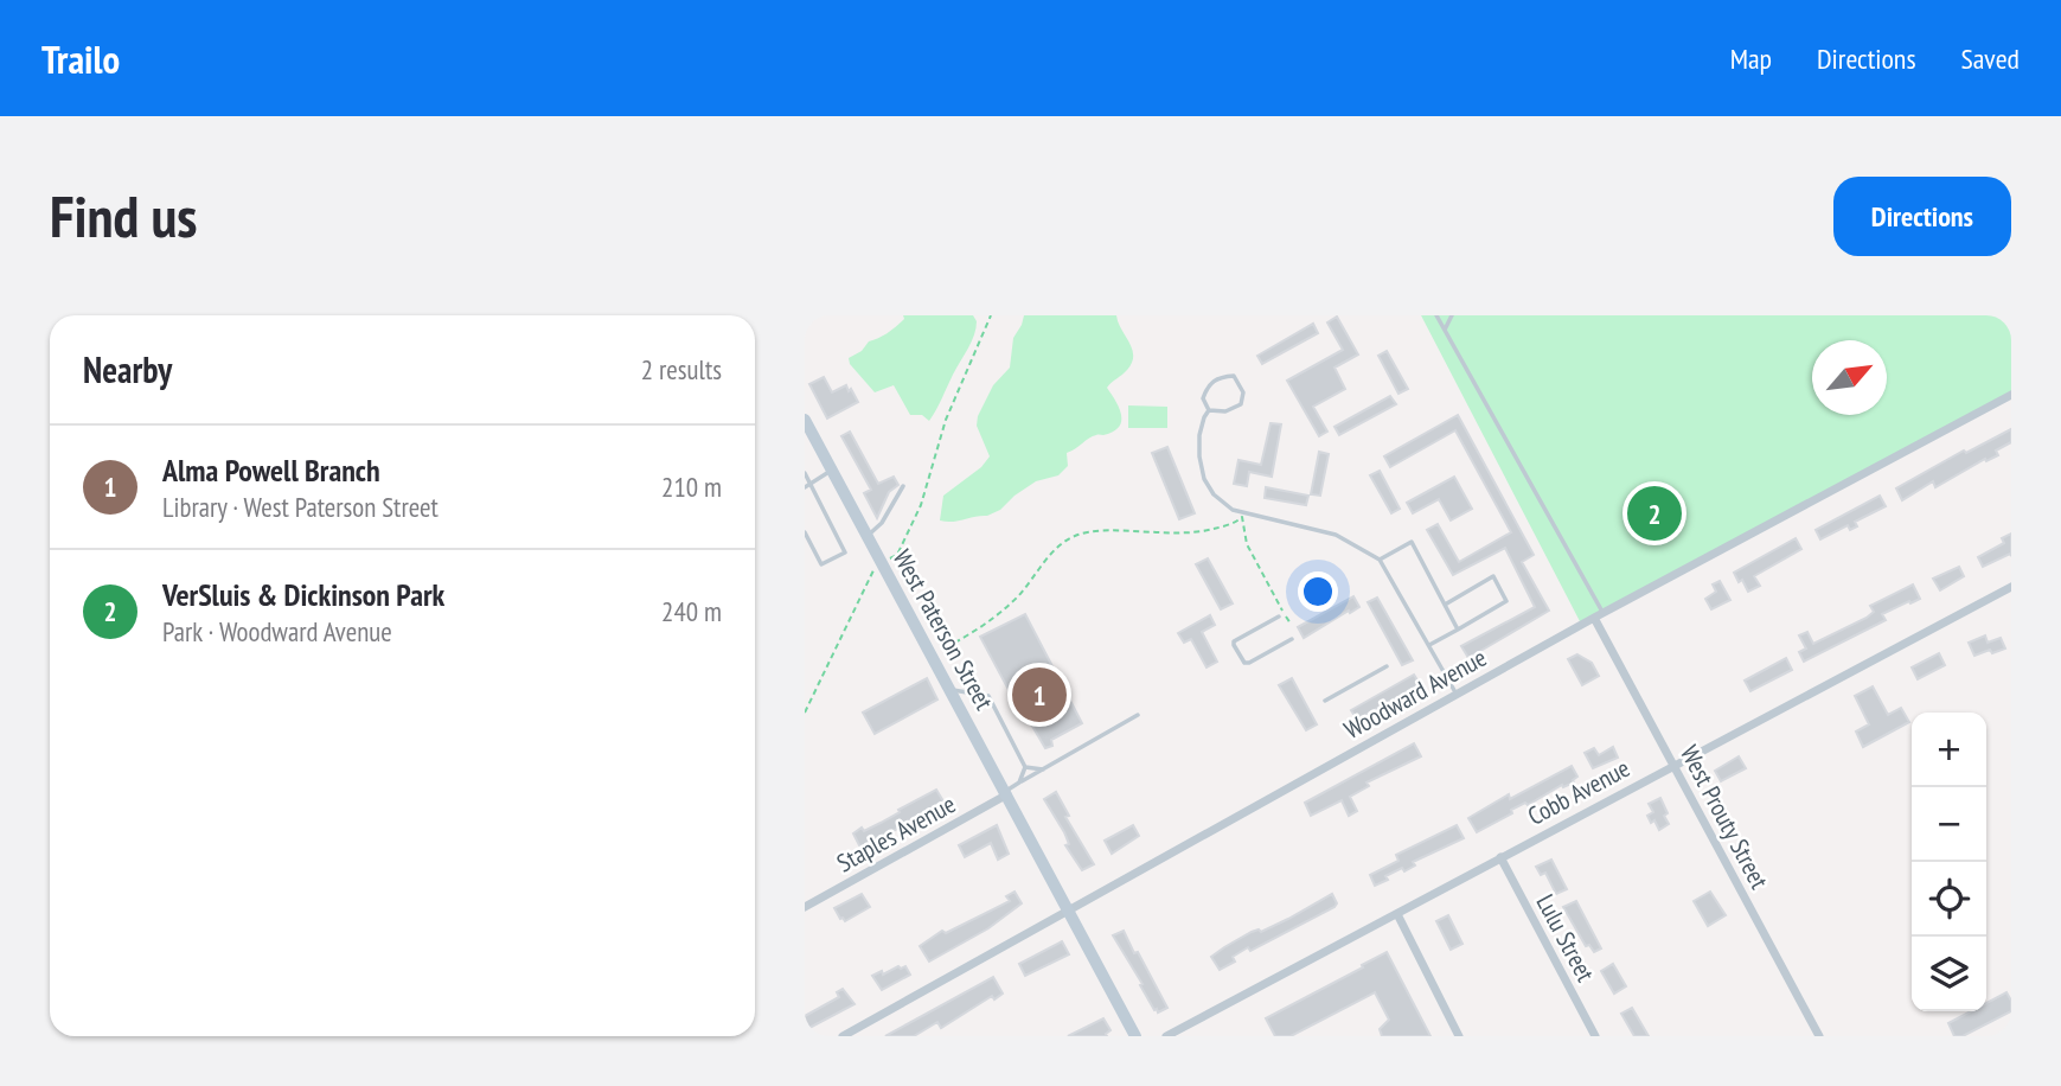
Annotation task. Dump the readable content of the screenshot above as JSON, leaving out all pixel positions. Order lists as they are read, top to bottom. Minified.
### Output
{"streets":{"street":["West Paterson Street","Woodward Avenue","Cobb Avenue","West Prouty Street","Staples Avenue","Lulu Street"]},"crossings":[["West Paterson Street","Woodward Avenue"],["West Paterson Street","Staples Avenue"],["Woodward Avenue","West Prouty Street"],["Cobb Avenue","West Prouty Street"],["Cobb Avenue","Lulu Street"]],"north":"top right","page":{"header":"Trailo","nav":["Map","Directions","Saved"],"buttons":"Directions","title":"Find us","heading":["Nearby","2 results"],"list":[{"mark":"1","name":"Alma Powell Branch","note":"Library · West Paterson Street","value":"210 m"},{"mark":"2","name":"VerSluis & Dickinson Park","note":"Park · Woodward Avenue","value":"240 m"}],"pins":["2","1"],"map_buttons":["+","−"]}}
